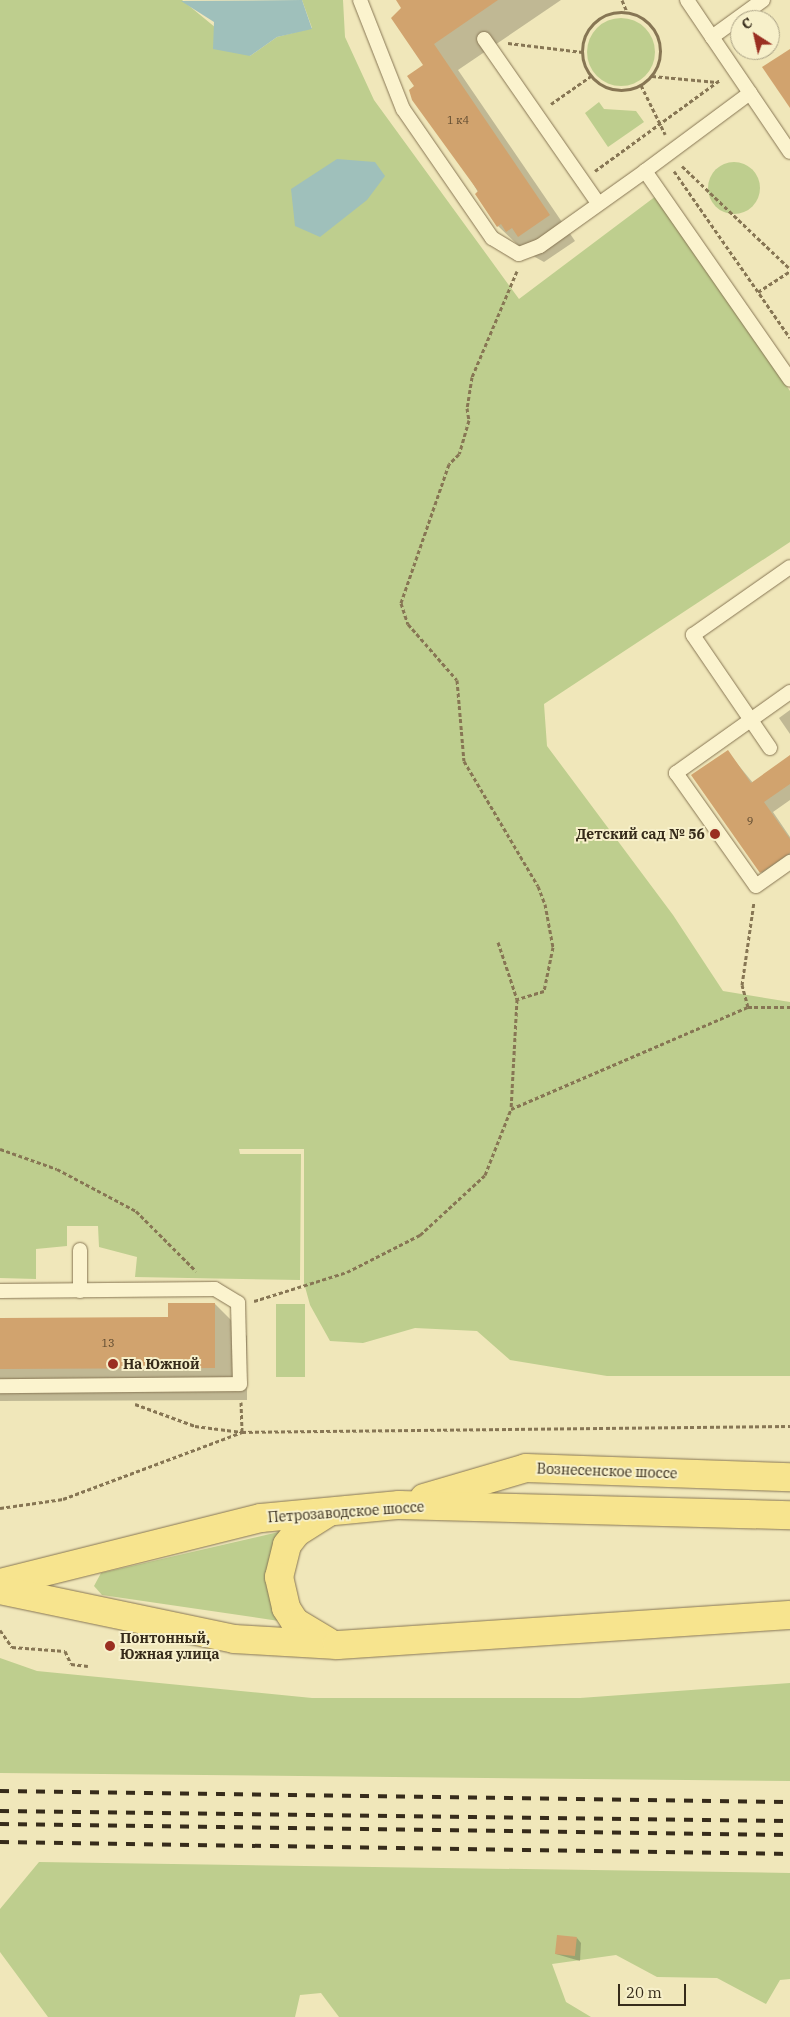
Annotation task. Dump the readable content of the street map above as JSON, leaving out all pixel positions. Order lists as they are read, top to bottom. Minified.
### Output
{"streets":{"main road":["Вознесенское шоссе","Петрозаводское шоссе"]},"crossings":[["Вознесенское шоссе","Петрозаводское шоссе"]],"places":["Детский сад № 56","На Южной","Понтонный, Южная улица"],"house_numbers":["1 к4","9","13"],"scale_bar":"20 m","north":"top left"}
